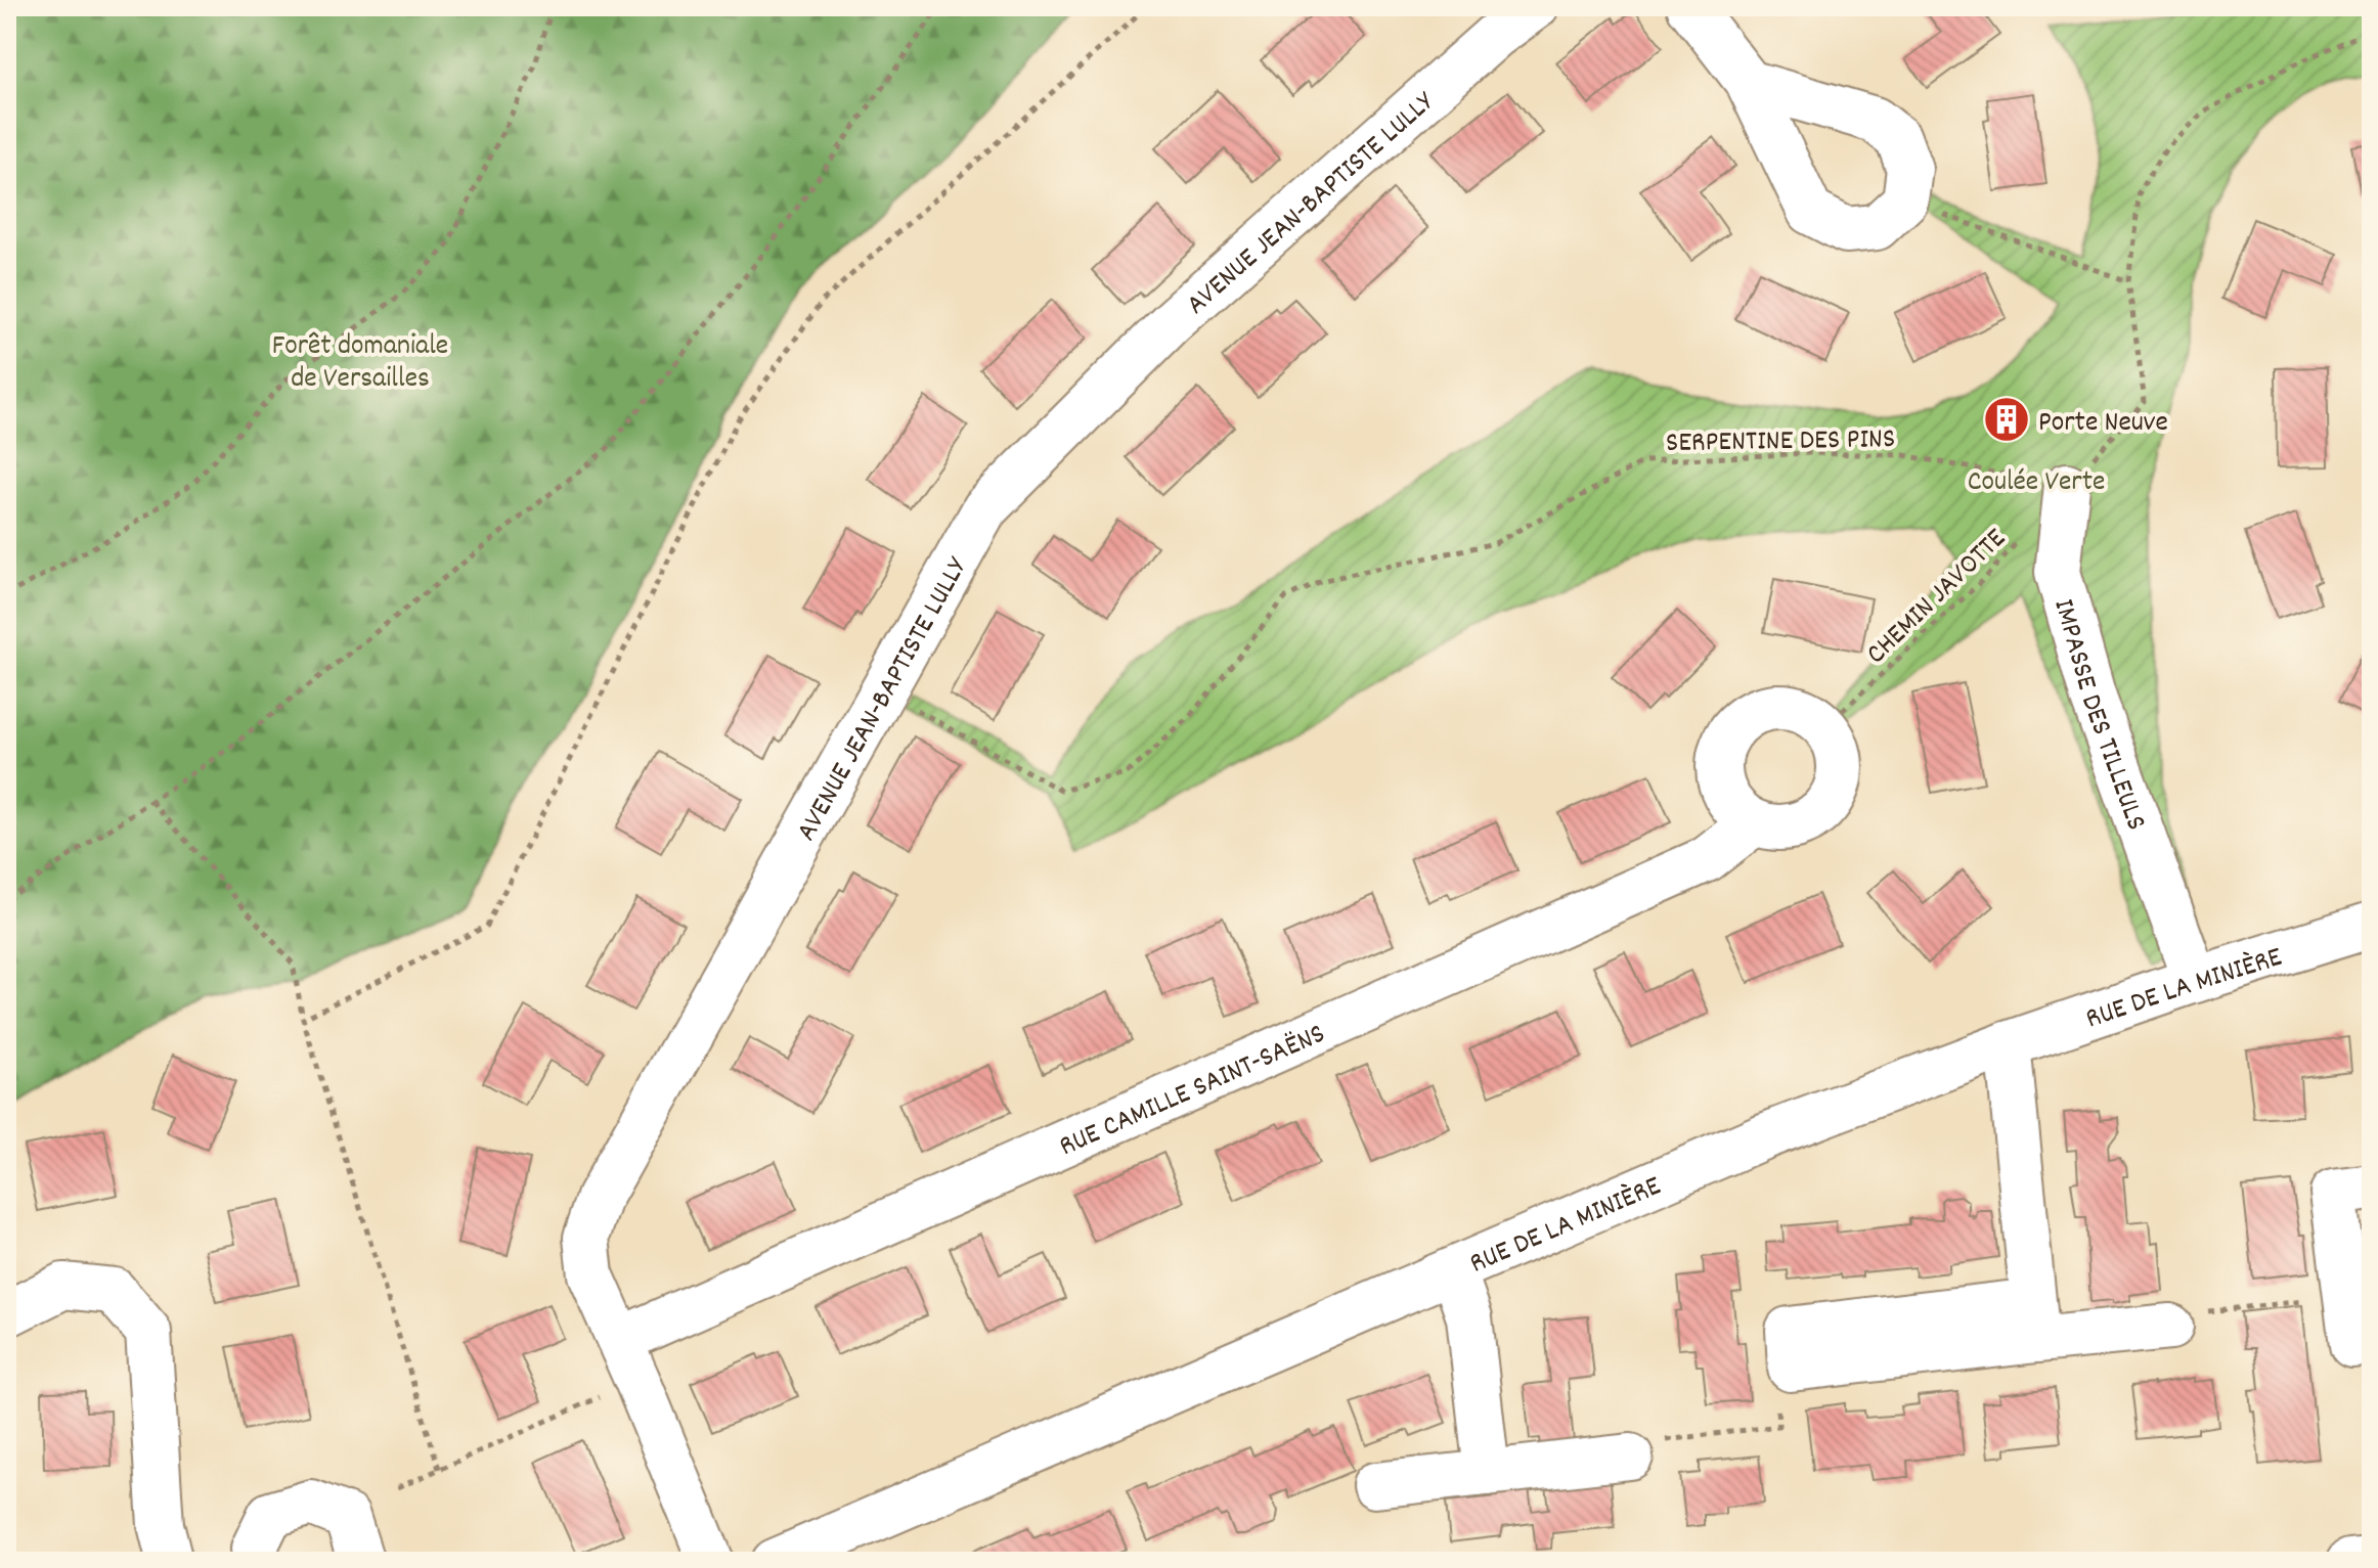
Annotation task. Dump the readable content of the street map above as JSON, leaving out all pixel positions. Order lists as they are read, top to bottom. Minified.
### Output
{"streets":{"street":["AVENUE JEAN-BAPTISTE LULLY","IMPASSE DES TILLEULS","RUE DE LA MINIÈRE","RUE CAMILLE SAINT-SAËNS"],"path":["SERPENTINE DES PINS","CHEMIN JAVOTTE"]},"crossings":[["AVENUE JEAN-BAPTISTE LULLY","SERPENTINE DES PINS"],["AVENUE JEAN-BAPTISTE LULLY","RUE CAMILLE SAINT-SAËNS"],["SERPENTINE DES PINS","IMPASSE DES TILLEULS"],["CHEMIN JAVOTTE","RUE CAMILLE SAINT-SAËNS"],["IMPASSE DES TILLEULS","RUE DE LA MINIÈRE"]],"parks":["Forêt domaniale de Versailles","Coulée Verte"],"places":{"building":["Porte Neuve"]}}
